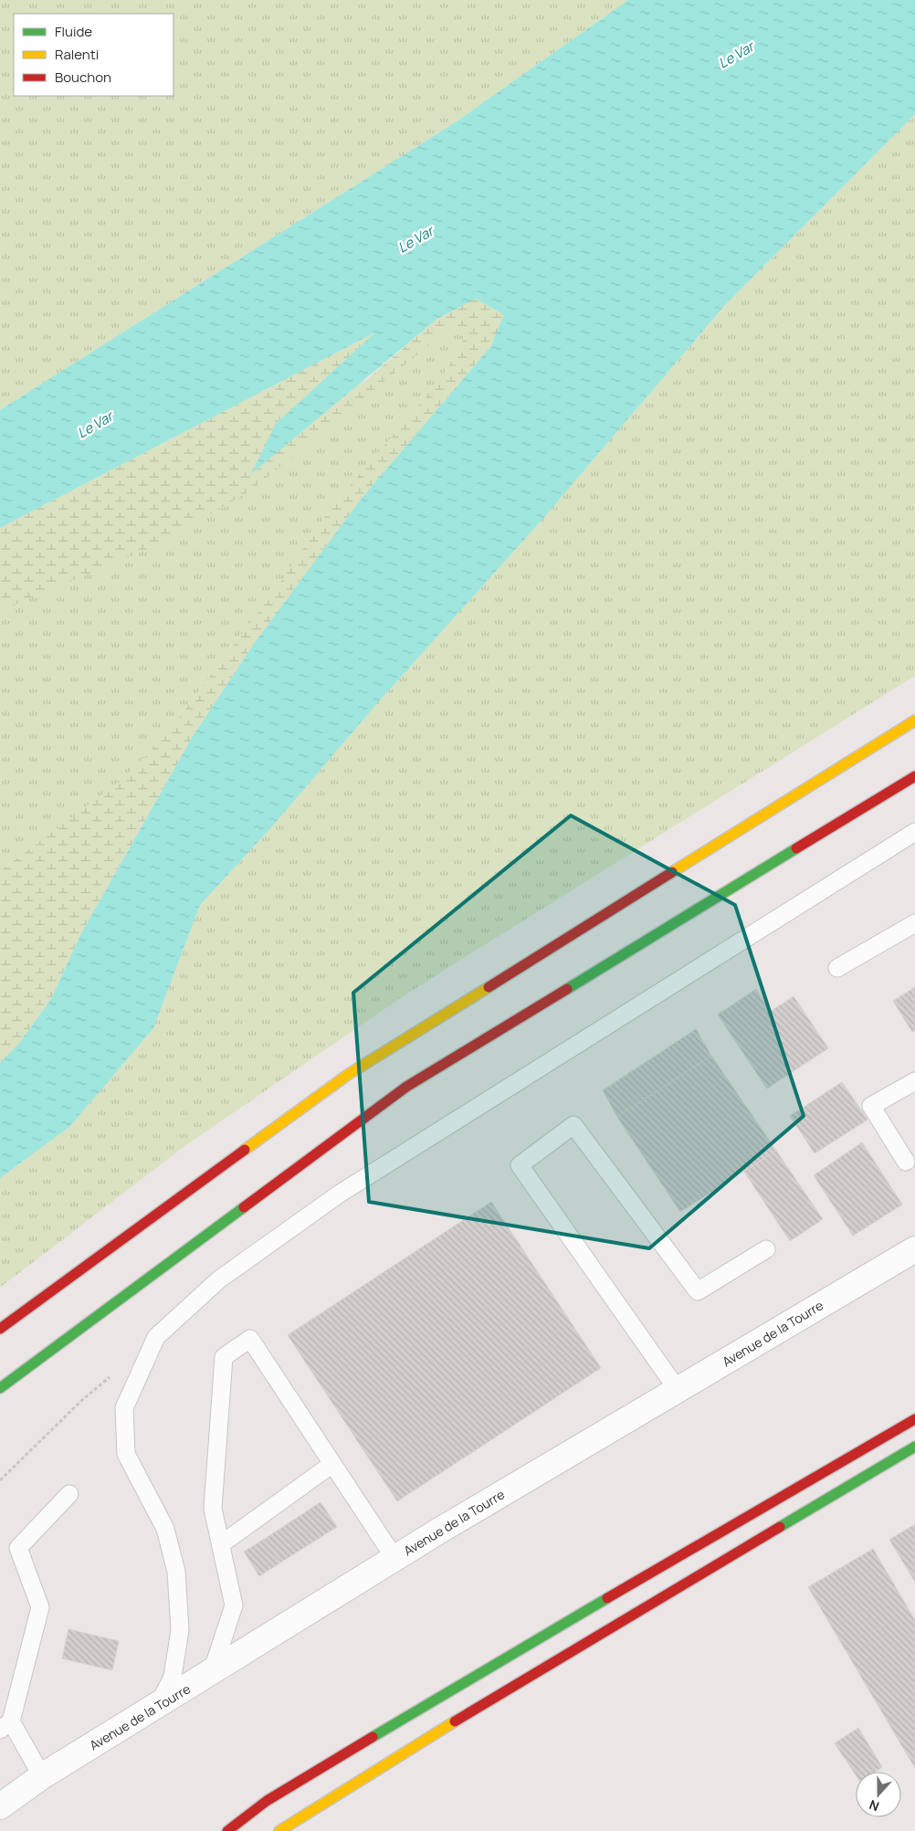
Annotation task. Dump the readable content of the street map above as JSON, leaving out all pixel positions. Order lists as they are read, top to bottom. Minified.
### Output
{"streets":{"street":["Avenue de la Tourre"]},"water":["Le Var"],"legend":["Fluide","Ralenti","Bouchon"],"north":"bottom"}
